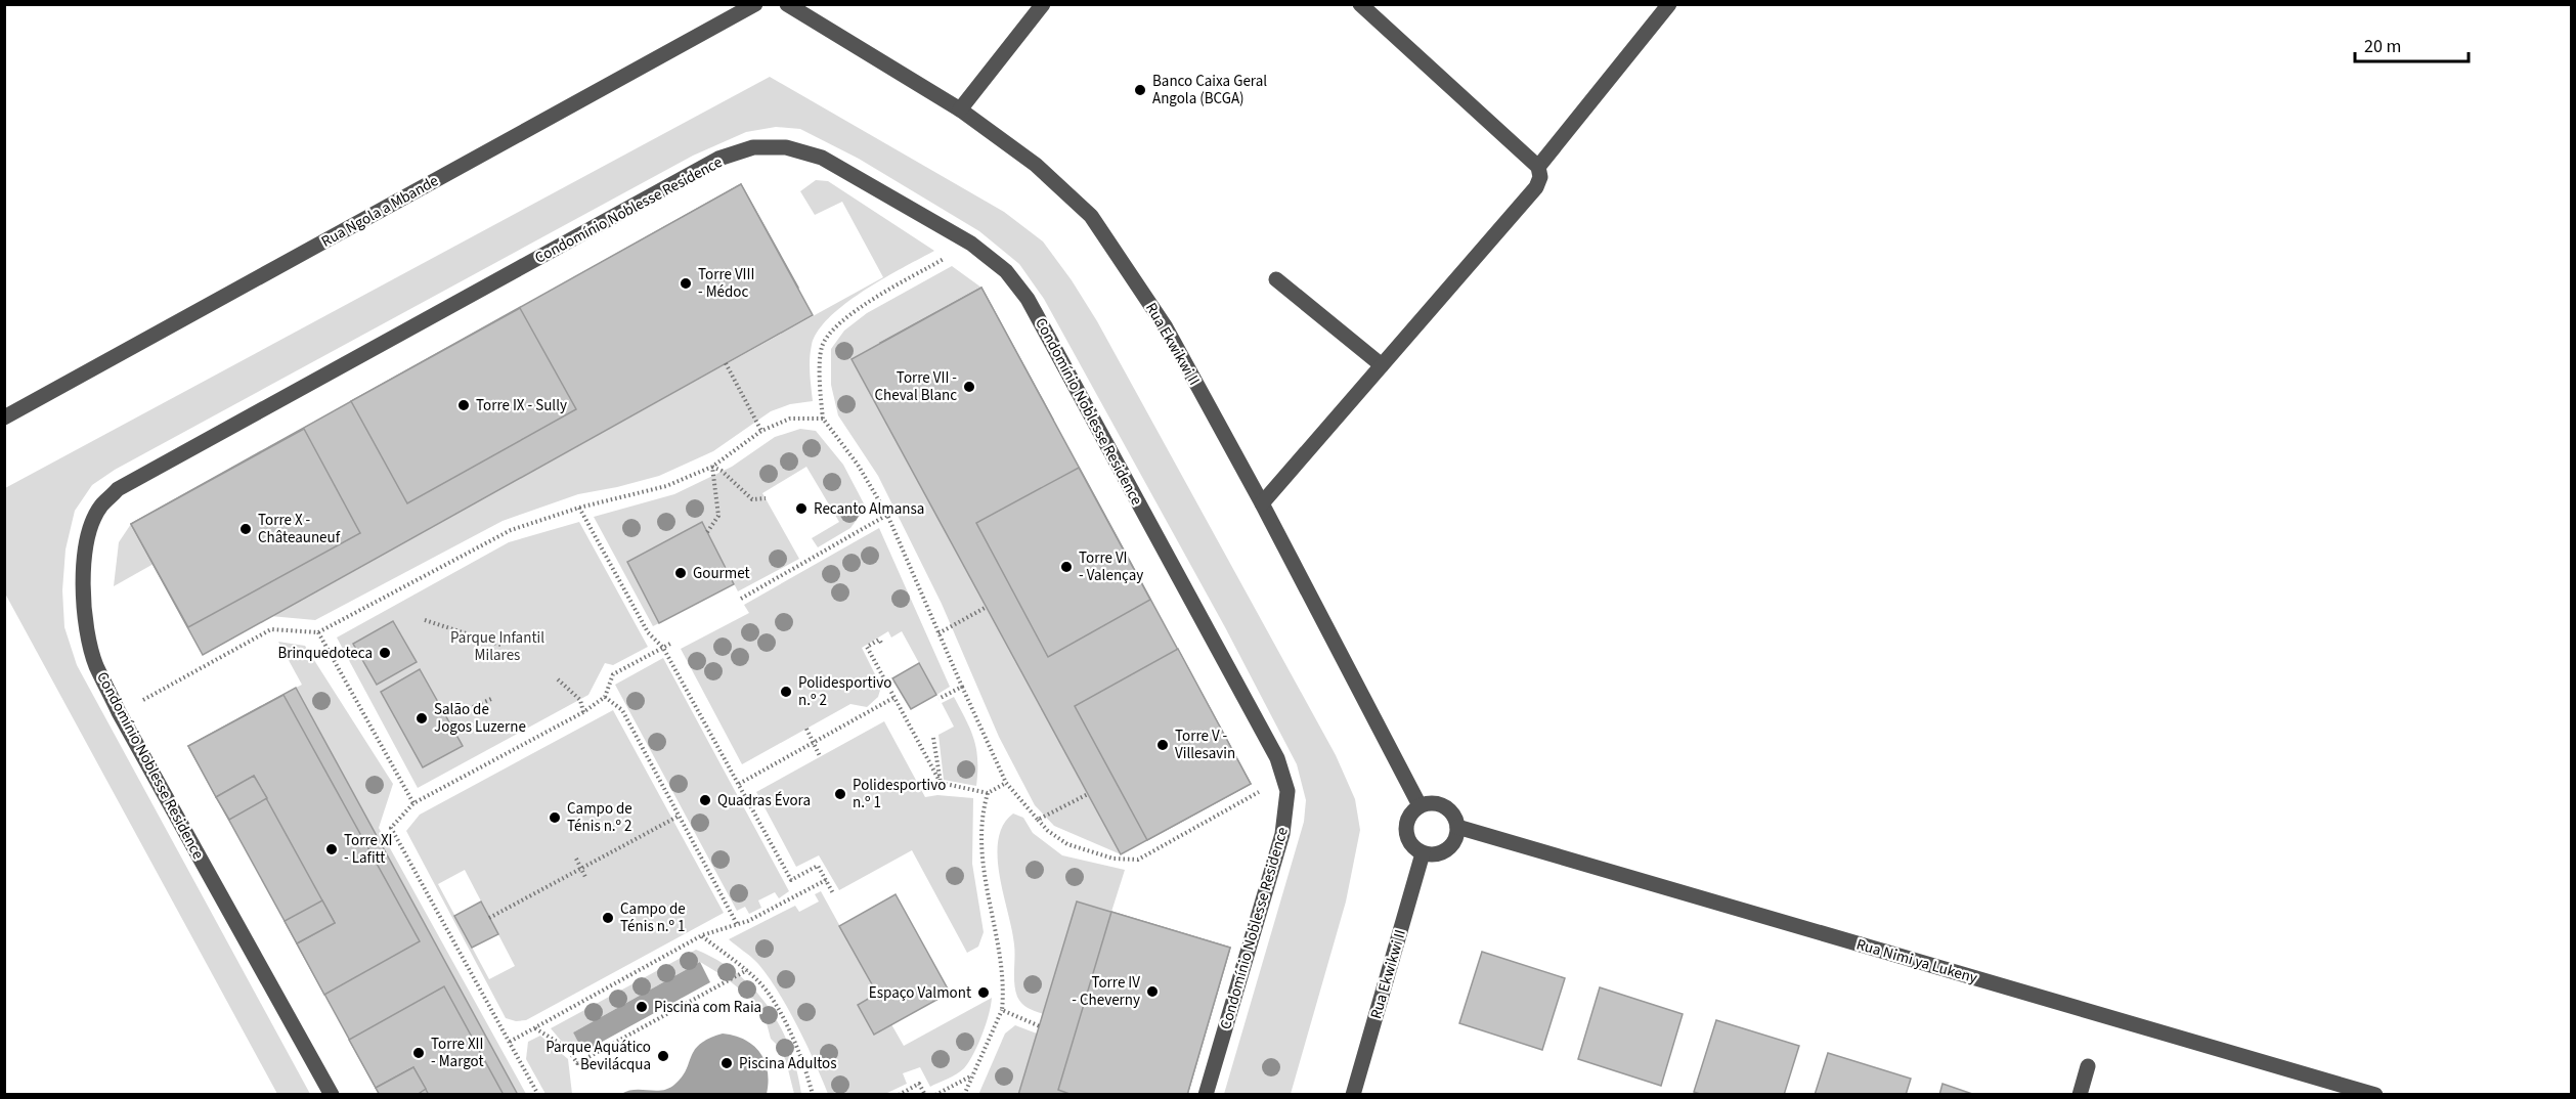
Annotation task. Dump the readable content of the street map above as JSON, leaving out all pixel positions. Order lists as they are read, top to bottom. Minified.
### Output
{"streets":{"street":["Condomínio Noblesse Residence","Rua Ngola a Mbande","Rua Ekwikwi II","Rua Nimi ya Lukeny"]},"crossings":[["Rua Ekwikwi II","Rua Nimi ya Lukeny"]],"parks":["Parque Infantil Milares"],"places":["Banco Caixa Geral Angola (BCGA)","Torre VIII - Médoc","Torre VII - Cheval Blanc","Torre IX - Sully","Recanto Almansa","Torre X - Châteauneuf","Torre VI - Valençay","Gourmet","Brinquedoteca","Polidesportivo n.º 2","Salão de Jogos Luzerne","Torre V - Villesavin","Polidesportivo n.º 1","Quadras Évora","Campo de Ténis n.º 2","Torre XI - Lafitt","Campo de Ténis n.º 1","Torre IV - Cheverny","Espaço Valmont","Piscina com Raia","Torre XII - Margot","Parque Aquático Bevilácqua","Piscina Adultos"],"scale_bar":"20 m"}
